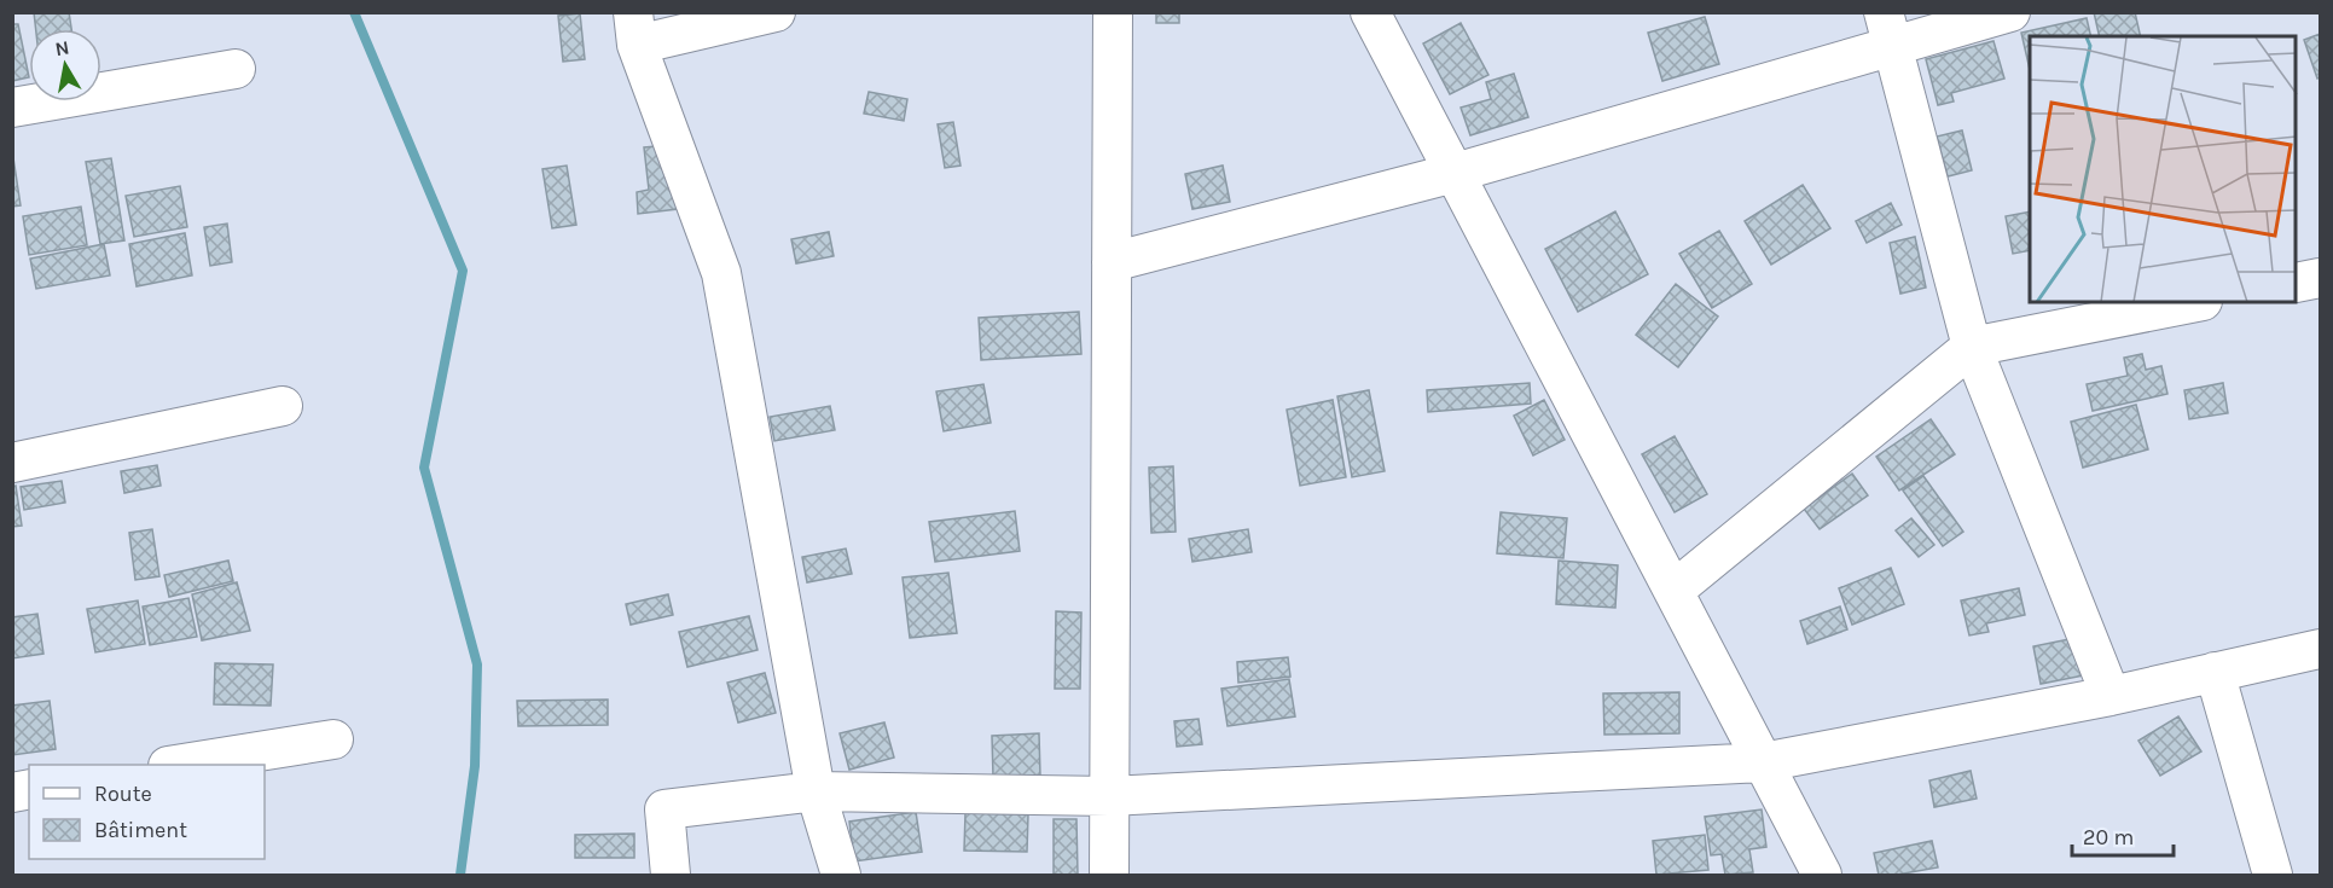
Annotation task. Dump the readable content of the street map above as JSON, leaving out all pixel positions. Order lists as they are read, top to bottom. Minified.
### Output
{"legend":["Route","Bâtiment"],"scale_bar":"20 m","north":"top"}
